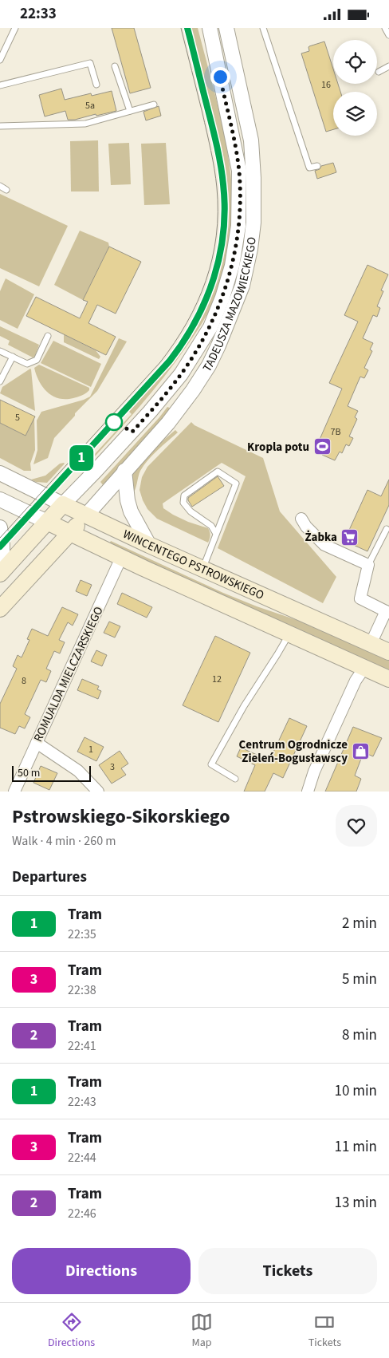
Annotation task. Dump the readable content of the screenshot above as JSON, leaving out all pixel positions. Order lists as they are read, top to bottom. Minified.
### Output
{"streets":{"main road":["TADEUSZA MAZOWIECKIEGO","WINCENTEGO PSTROWSKIEGO"],"street":["ROMUALDA MIELCZARSKIEGO"]},"crossings":[["TADEUSZA MAZOWIECKIEGO","WINCENTEGO PSTROWSKIEGO"],["WINCENTEGO PSTROWSKIEGO","ROMUALDA MIELCZARSKIEGO"]],"places":{"sports":["Kropla potu"],"supermarket":["Żabka"],"shop":["Centrum Ogrodnicze Zieleń-Bogusławscy"]},"lines":["tram line 1"],"house_numbers":["16","5a","5","7B","12","8","1","3"],"scale_bar":"50 m","page":{"status":"22:33","on_map":"1","scale":"50 m","heading":[["Pstrowskiego-Sikorskiego","Walk · 4 min · 260 m"],"Departures"],"list":[{"mark":"1","name":"Tram","note":"22:35","value":"2 min"},{"mark":"3","name":"Tram","note":"22:38","value":"5 min"},{"mark":"2","name":"Tram","note":"22:41","value":"8 min"},{"mark":"1","name":"Tram","note":"22:43","value":"10 min"},{"mark":"3","name":"Tram","note":"22:44","value":"11 min"},{"mark":"2","name":"Tram","note":"22:46","value":"13 min"}],"buttons":["Directions","Tickets"],"tabs":["Directions","Map","Tickets"]}}
